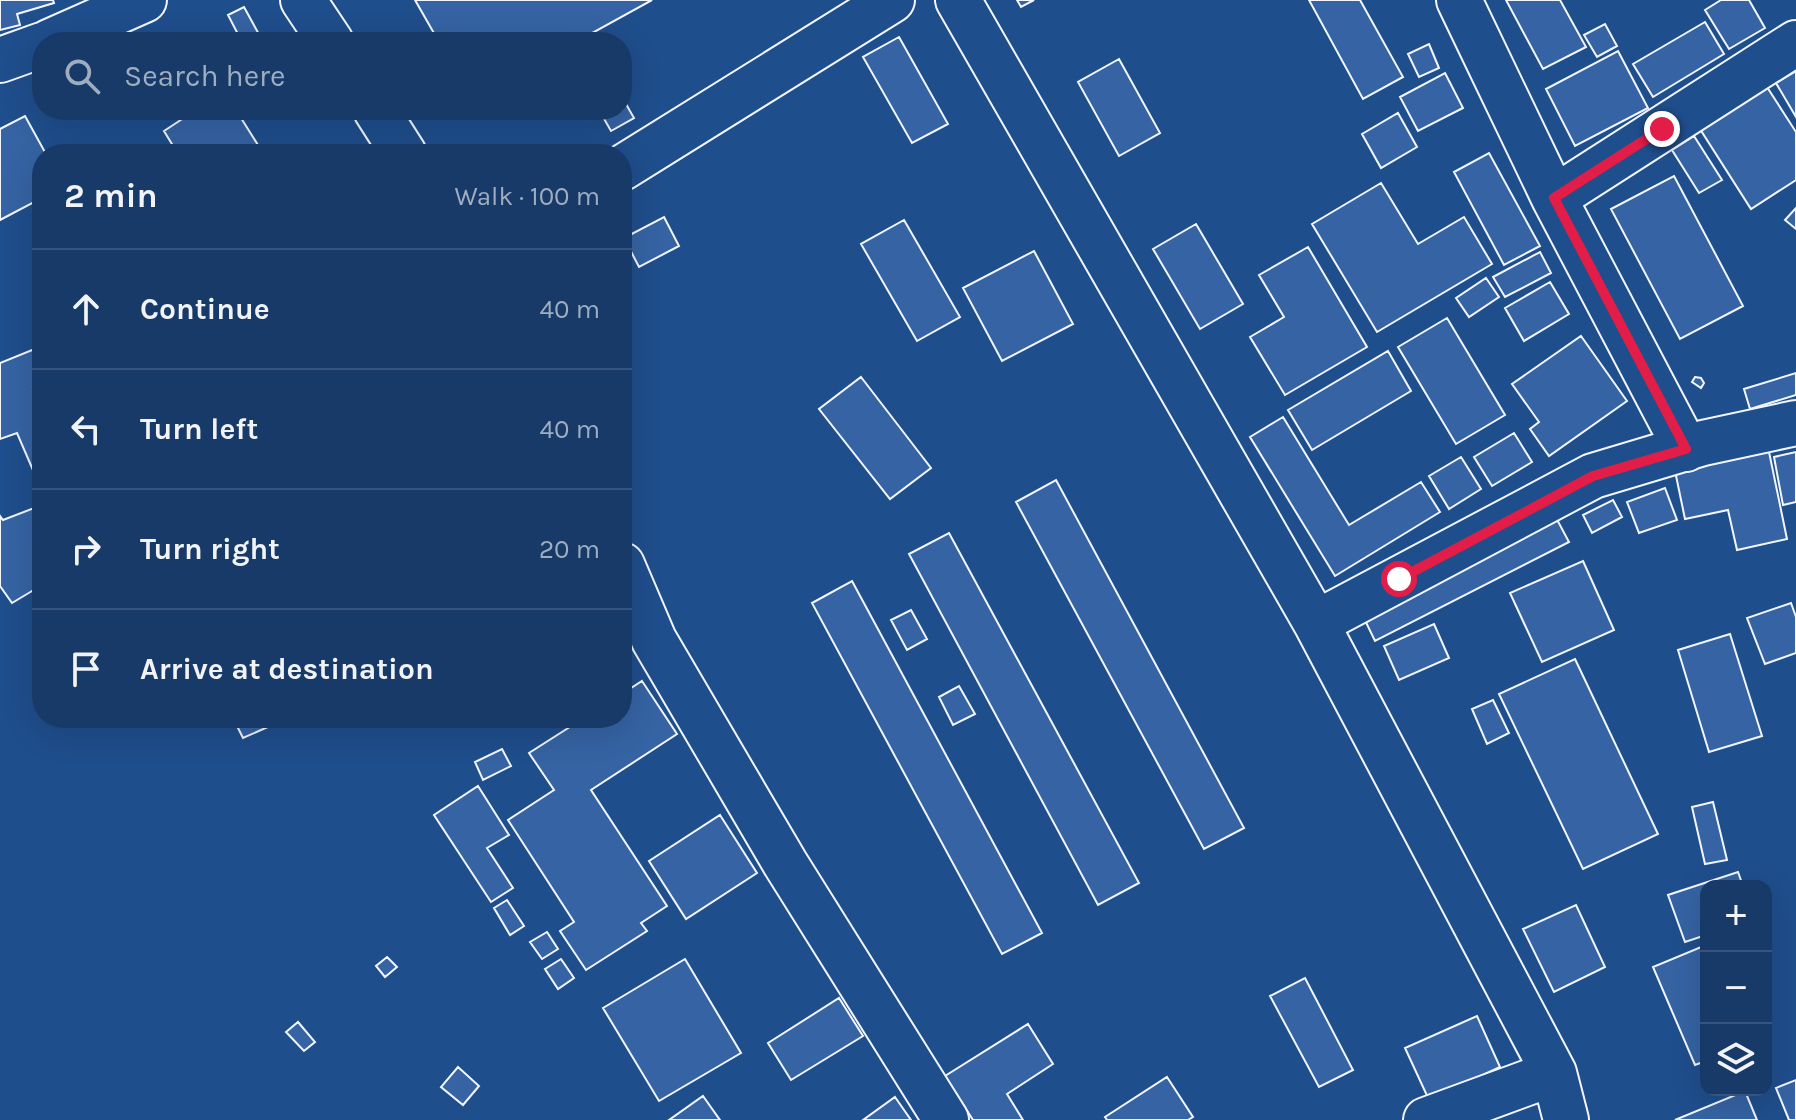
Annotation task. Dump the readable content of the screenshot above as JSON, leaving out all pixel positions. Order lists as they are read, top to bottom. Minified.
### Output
{"page":{"search":"Search here","heading":["2 min","Walk · 100 m"],"list":[["Continue","40 m"],["Turn left","40 m"],["Turn right","20 m"],"Arrive at destination"],"map_buttons":["+","−"]}}
